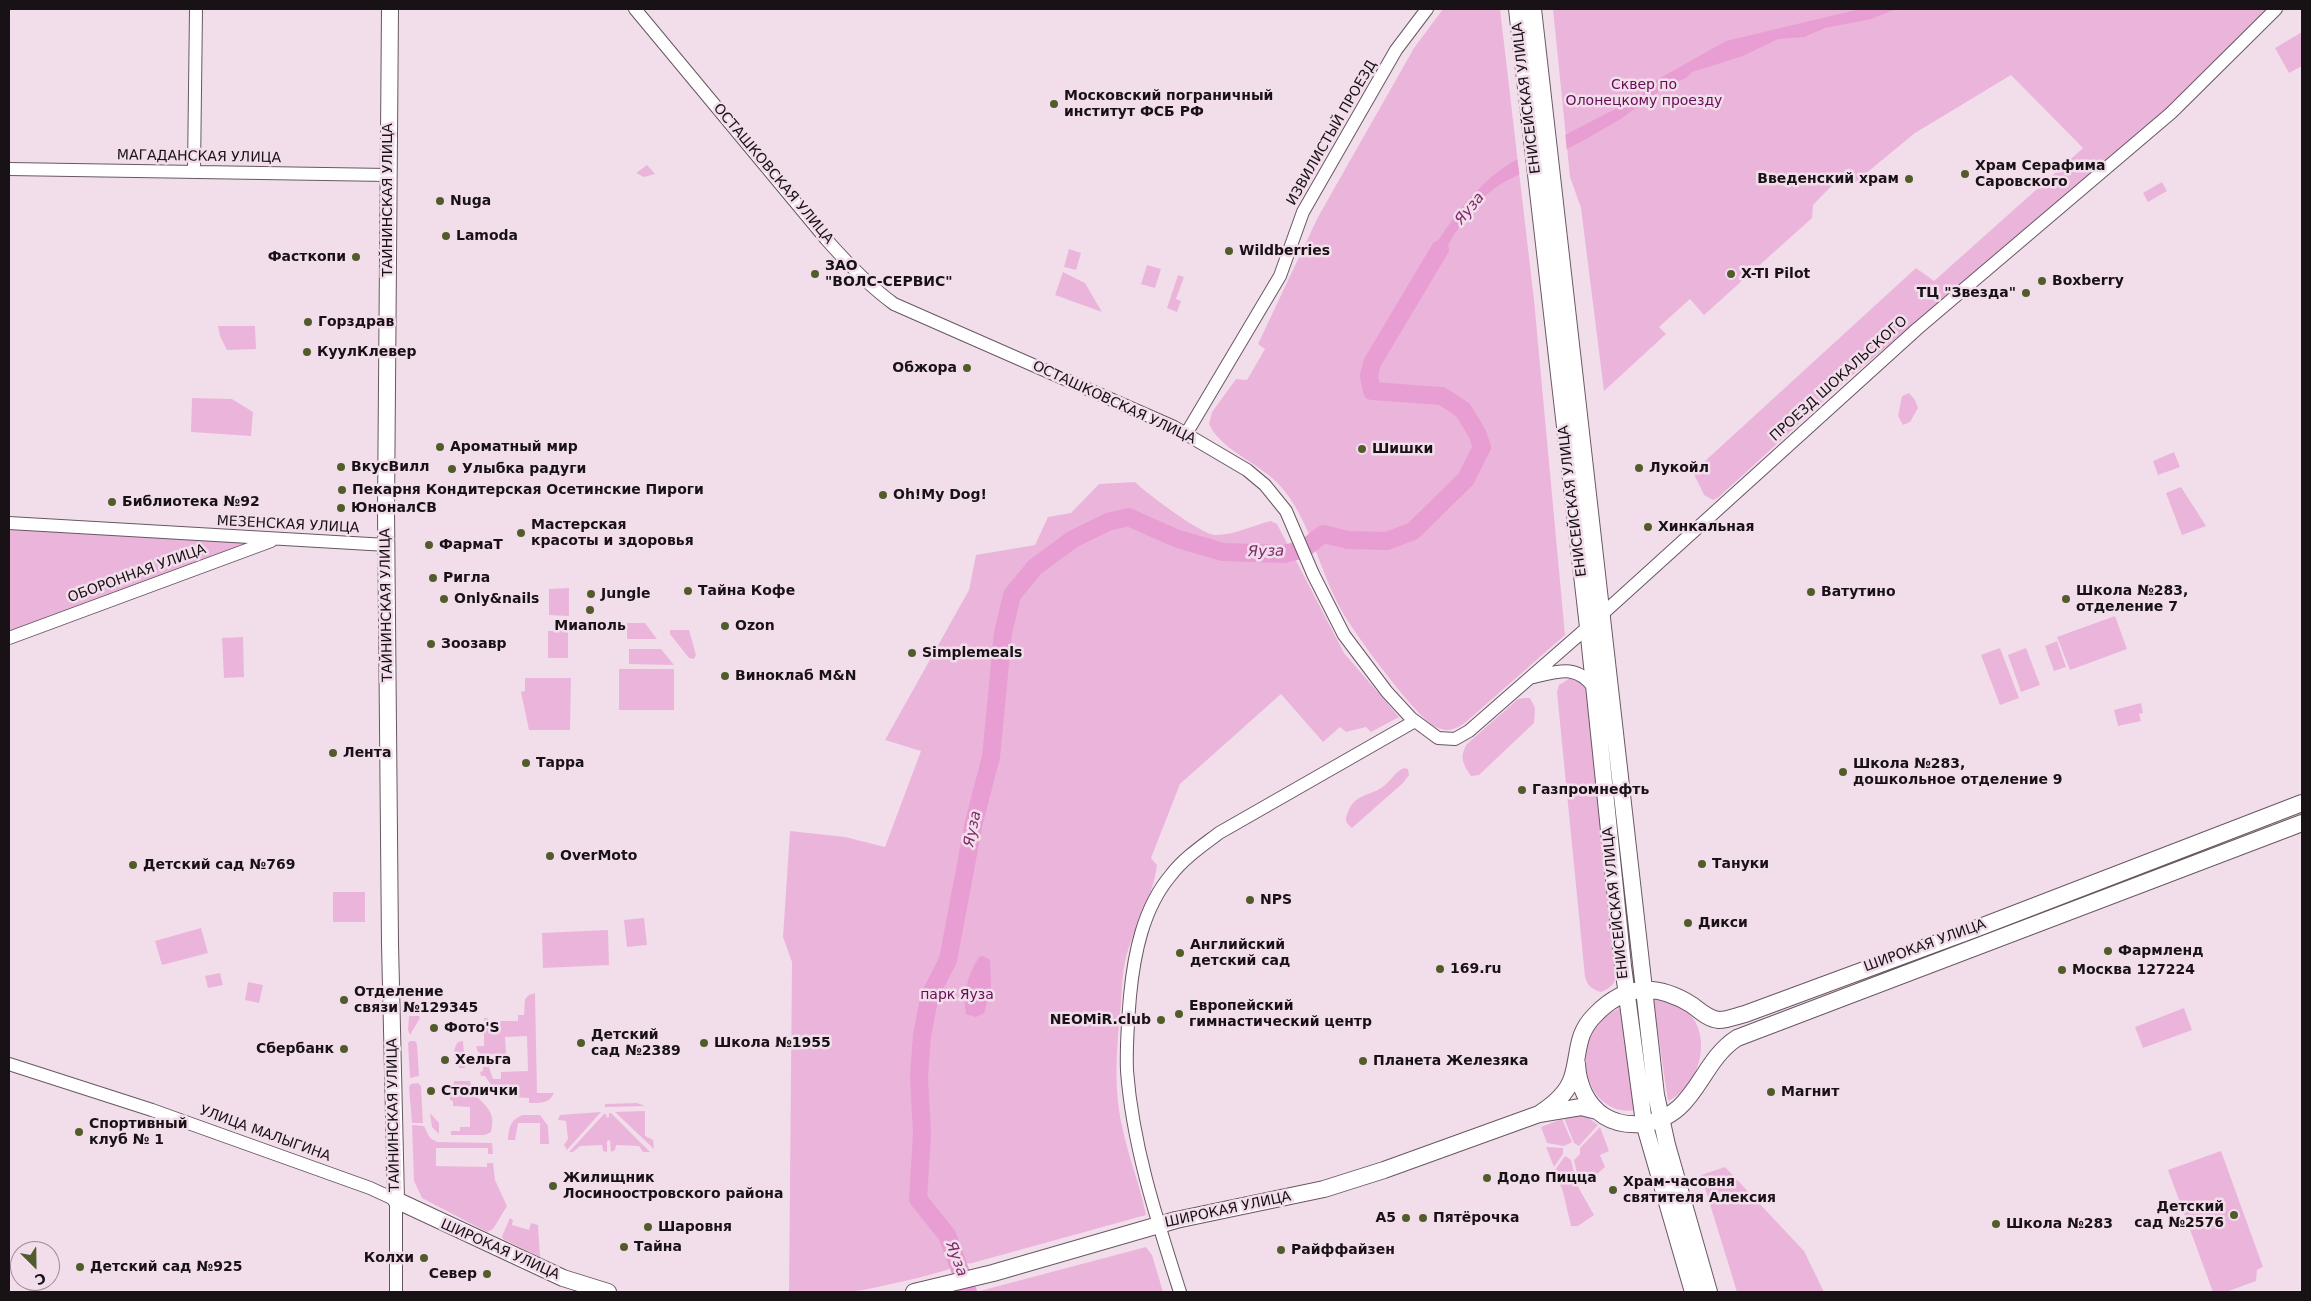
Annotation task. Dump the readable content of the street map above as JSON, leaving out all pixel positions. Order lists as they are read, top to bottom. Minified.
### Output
{"streets":{"main road":["ЕНИСЕЙСКАЯ УЛИЦА","ТАЙНИНСКАЯ УЛИЦА","ШИРОКАЯ УЛИЦА"],"street":["ИЗВИЛИСТЫЙ ПРОЕЗД","МАГАДАНСКАЯ УЛИЦА","ОСТАШКОВСКАЯ УЛИЦА","ПРОЕЗД ШОКАЛЬСКОГО","МЕЗЕНСКАЯ УЛИЦА","ОБОРОННАЯ УЛИЦА","УЛИЦА МАЛЫГИНА"]},"crossings":[["ЕНИСЕЙСКАЯ УЛИЦА","ОСТАШКОВСКАЯ УЛИЦА"],["ЕНИСЕЙСКАЯ УЛИЦА","ПРОЕЗД ШОКАЛЬСКОГО"],["ЕНИСЕЙСКАЯ УЛИЦА","ШИРОКАЯ УЛИЦА"],["ИЗВИЛИСТЫЙ ПРОЕЗД","ОСТАШКОВСКАЯ УЛИЦА"],["МАГАДАНСКАЯ УЛИЦА","ТАЙНИНСКАЯ УЛИЦА"],["ОСТАШКОВСКАЯ УЛИЦА","ПРОЕЗД ШОКАЛЬСКОГО"],["ТАЙНИНСКАЯ УЛИЦА","МЕЗЕНСКАЯ УЛИЦА"],["ТАЙНИНСКАЯ УЛИЦА","ШИРОКАЯ УЛИЦА"],["ТАЙНИНСКАЯ УЛИЦА","УЛИЦА МАЛЫГИНА"],["МЕЗЕНСКАЯ УЛИЦА","ОБОРОННАЯ УЛИЦА"],["ШИРОКАЯ УЛИЦА","УЛИЦА МАЛЫГИНА"]],"water":["Яуза"],"parks":["Сквер по Олонецкому проезду","парк Яуза"],"places":["Московский пограничный институт ФСБ РФ","Храм Серафима Саровского","Введенский храм","Nuga","Lamoda","Wildberries","Фасткопи","ЗАО \"ВОЛС-СЕРВИС\"","X-TI Pilot","Boxberry","ТЦ \"Звезда\"","Горздрав","КуулКлевер","Обжора","Ароматный мир","Шишки","ВкусВилл","Лукойл","Улыбка радуги","Пекарня Кондитерская Осетинские Пироги","Oh!My Dog!","Библиотека №92","ЮноналСВ","Хинкальная","Мастерская красоты и здоровья","ФармаТ","Ригла","Тайна Кофе","Ватутино","Jungle","Only&nails","Школа №283, отделение 7","Миаполь","Ozon","Зоозавр","Simplemeals","Виноклаб М&N","Лента","Тарра","Школа №283, дошкольное отделение 9","Газпромнефть","OverMoto","Тануки","Детский сад №769","NPS","Дикси","Фармленд","Английский детский сад","169.ru","Москва 127224","Отделение связи №129345","Европейский гимнастический центр","NEOMiR.club","Фото'S","Детский сад №2389","Школа №1955","Сбербанк","Хельга","Планета Железяка","Столички","Магнит","Спортивный клуб № 1","Додо Пицца","Жилищник Лосиноостровского района","Храм-часовня святителя Алексия","Детский сад №2576","А5","Пятёрочка","Школа №283","Шаровня","Тайна","Райффайзен","Колхи","Детский сад №925","Север"],"north":"bottom right"}
